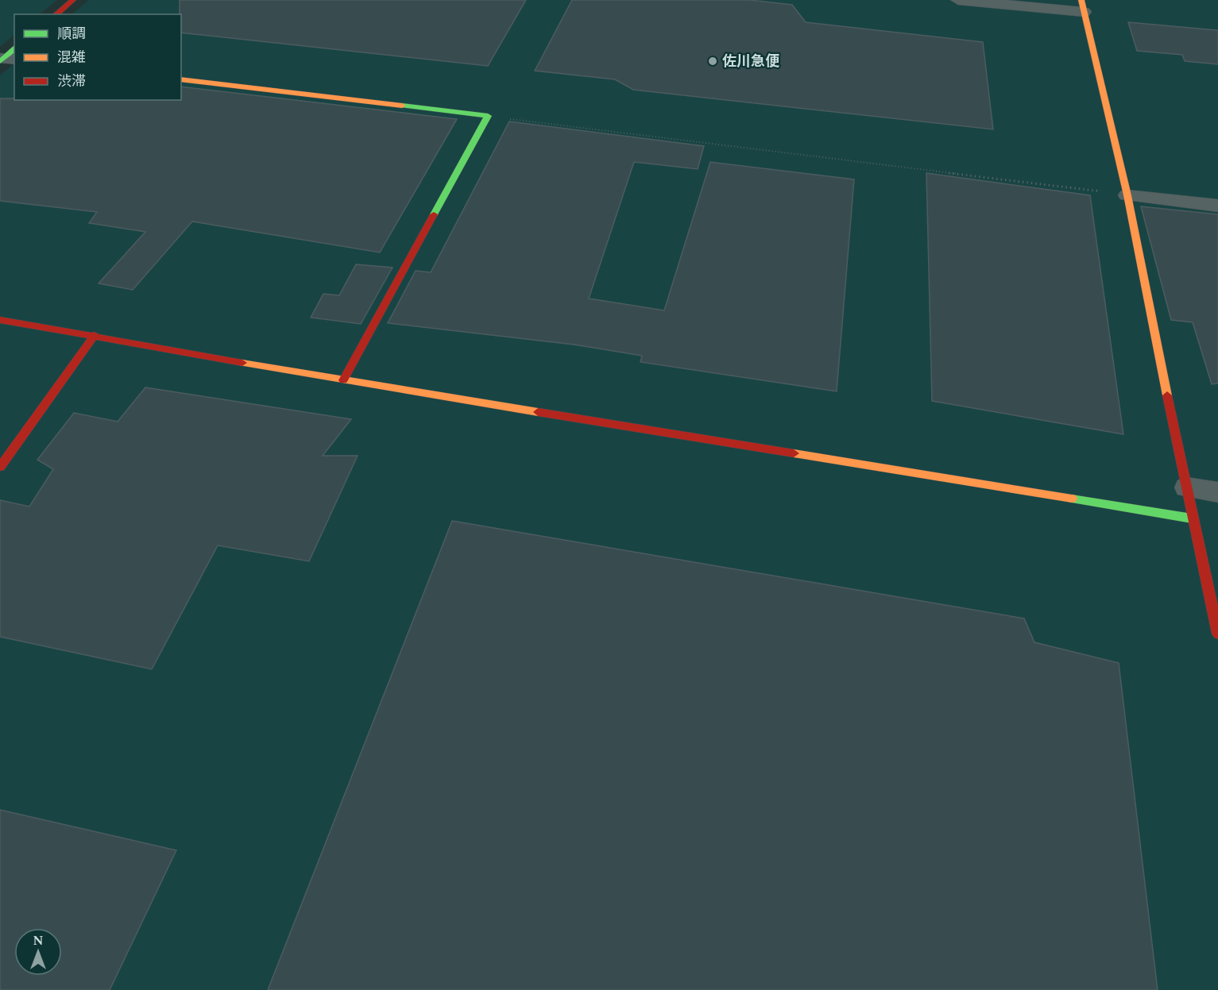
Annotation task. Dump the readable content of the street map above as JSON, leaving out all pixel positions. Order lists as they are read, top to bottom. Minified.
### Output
{"places":["佐川急便"],"legend":["順調","混雑","渋滞"],"north":"top"}
